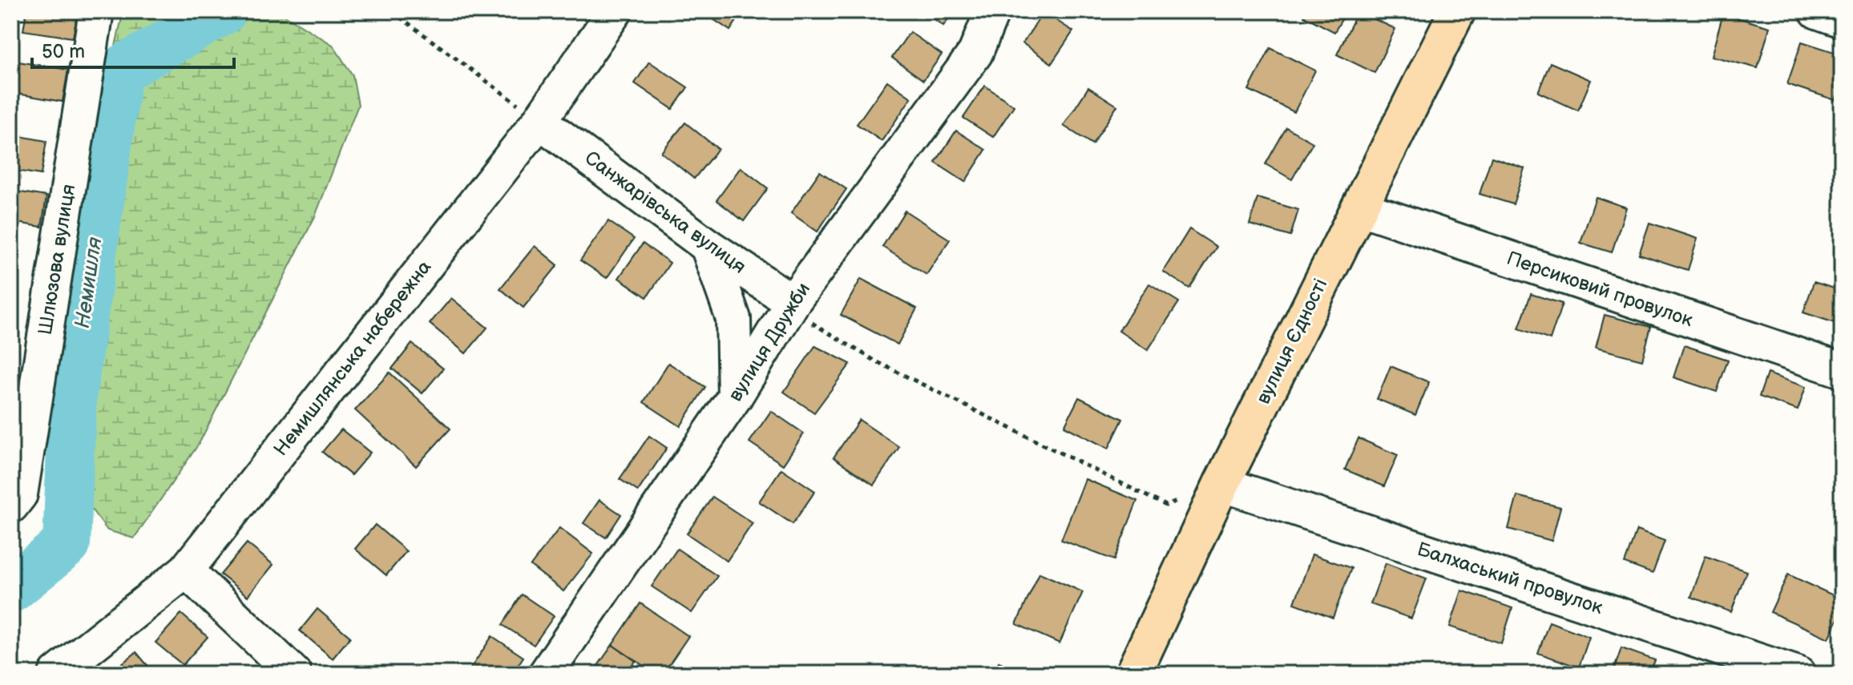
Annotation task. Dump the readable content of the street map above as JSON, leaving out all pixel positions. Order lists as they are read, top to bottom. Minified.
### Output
{"streets":{"main road":["вулиця Єдності"],"street":["Санжарівська вулиця","Шлюзова вулиця","Персиковий провулок","вулиця Дружби","Немишлянська набережна","Балхаський провулок"]},"crossings":[["Санжарівська вулиця","вулиця Дружби"],["Санжарівська вулиця","Немишлянська набережна"],["Персиковий провулок","вулиця Єдності"],["вулиця Єдності","Балхаський провулок"]],"water":["Немишля"],"scale_bar":"50 m"}
